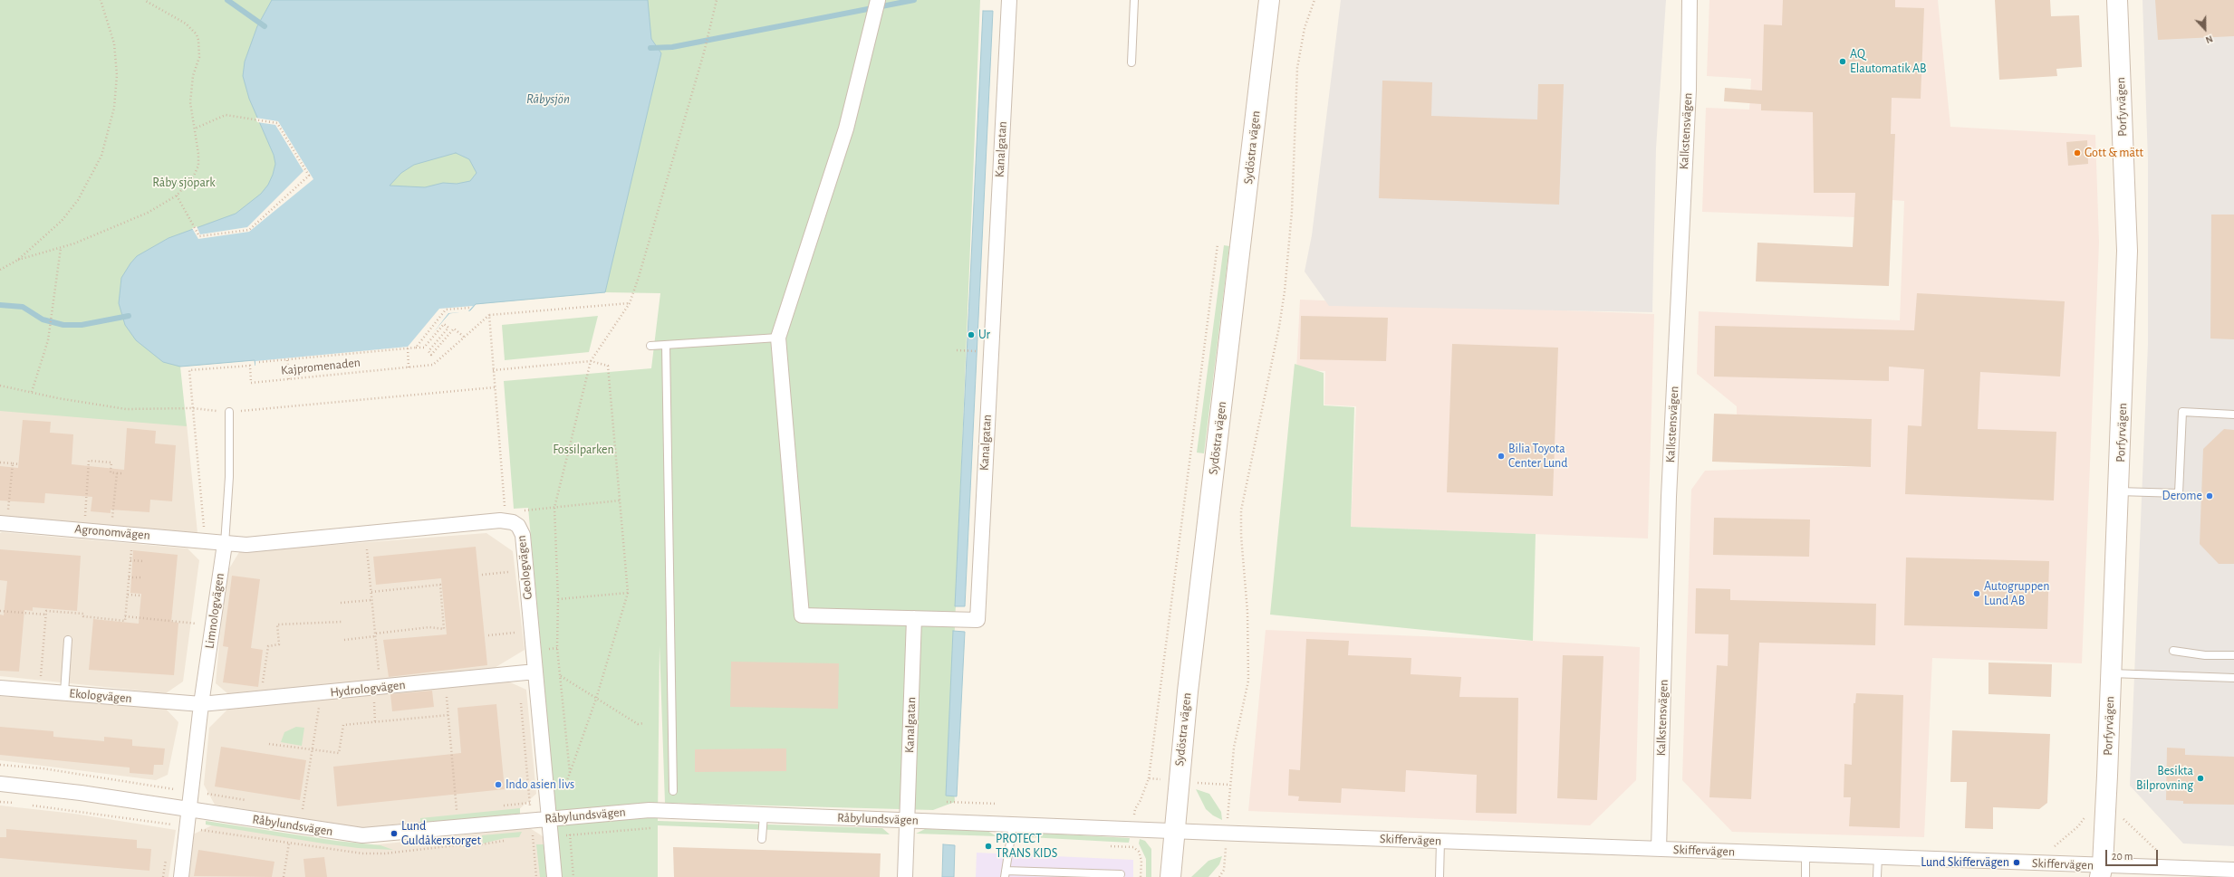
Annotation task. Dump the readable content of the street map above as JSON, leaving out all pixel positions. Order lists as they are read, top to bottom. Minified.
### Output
{"streets":{"main road":["Porfyrvägen","Sydöstra vägen"],"street":["Kalkstensvägen","Kanalgatan","Agronomvägen","Geologvägen","Limnologvägen","Hydrologvägen","Ekologvägen","Råbylundsvägen","Skiffervägen"],"path":["Kajpromenaden"]},"crossings":[["Porfyrvägen","Skiffervägen"],["Kalkstensvägen","Skiffervägen"],["Sydöstra vägen","Råbylundsvägen"],["Sydöstra vägen","Skiffervägen"],["Kanalgatan","Råbylundsvägen"],["Agronomvägen","Geologvägen"],["Agronomvägen","Limnologvägen"],["Geologvägen","Limnologvägen"],["Geologvägen","Hydrologvägen"],["Geologvägen","Råbylundsvägen"],["Limnologvägen","Hydrologvägen"],["Limnologvägen","Ekologvägen"],["Limnologvägen","Råbylundsvägen"],["Hydrologvägen","Ekologvägen"],["Råbylundsvägen","Skiffervägen"]],"water":["Råbysjön"],"parks":["Råby sjöpark","Fossilparken"],"places":["AQ Elautomatik AB","Gott & mätt","Ur","Bilia Toyota Center Lund","Derome","Autogruppen Lund AB","Besikta Bilprovning","Indo asien livs","Lund Guldåkerstorget","PROTECT TRANS KIDS","Lund Skiffervägen"],"scale_bar":"20 m","north":"bottom"}
